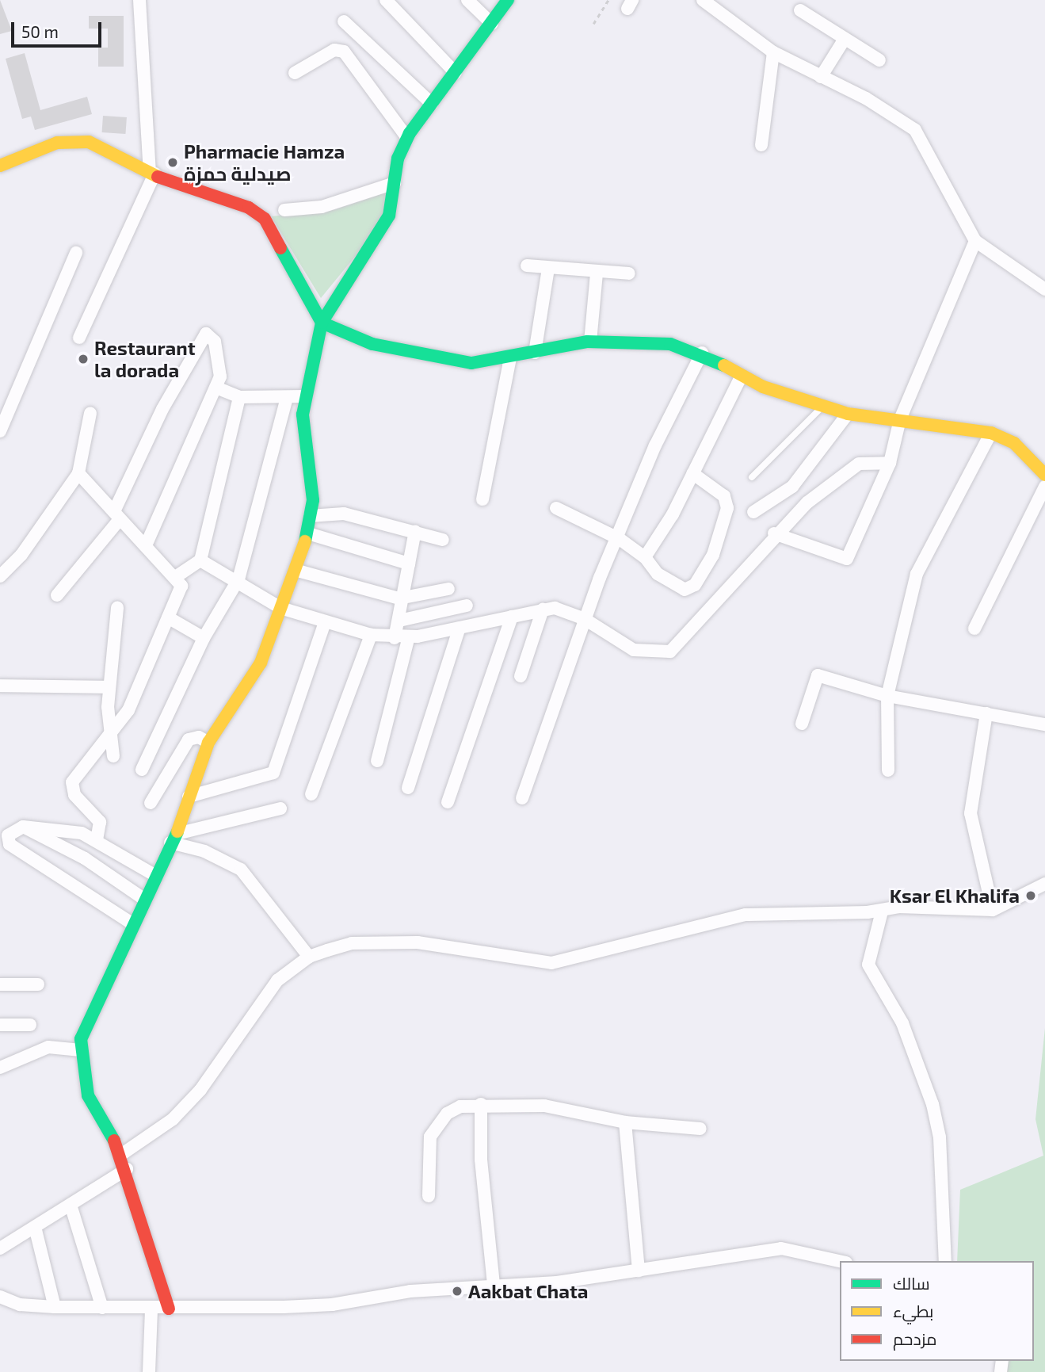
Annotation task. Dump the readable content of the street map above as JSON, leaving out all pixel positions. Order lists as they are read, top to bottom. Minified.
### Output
{"places":["Pharmacie Hamza صيدلية حمزة","Restaurant la dorada","Ksar El Khalifa","Aakbat Chata"],"legend":["سالك","بطيء","مزدحم"],"scale_bar":"50 m"}
